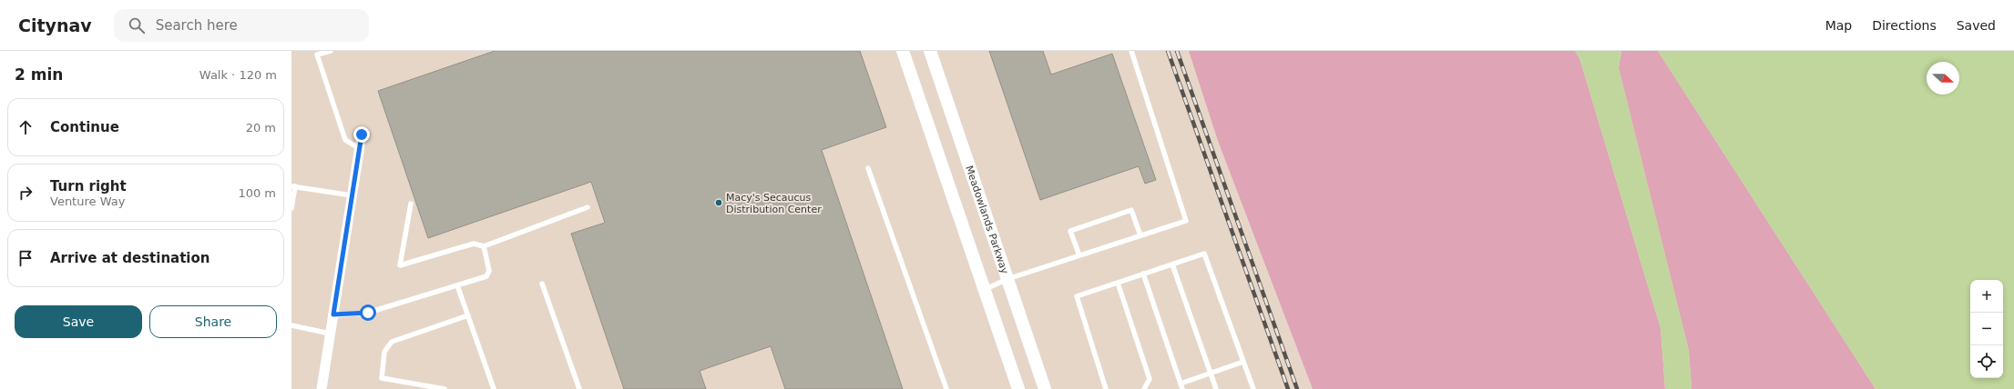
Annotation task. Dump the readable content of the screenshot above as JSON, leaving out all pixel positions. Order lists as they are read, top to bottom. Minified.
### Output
{"streets":{"street":["Meadowlands Parkway"]},"places":["Macy's Secaucus Distribution Center"],"north":"right","page":{"header":"Citynav","search":"Search here","nav":["Map","Directions","Saved"],"heading":["2 min","Walk · 120 m"],"list":[["Continue","20 m"],["Turn right","Venture Way","100 m"],"Arrive at destination"],"map_buttons":["+","−"],"buttons":["Save","Share"]}}
